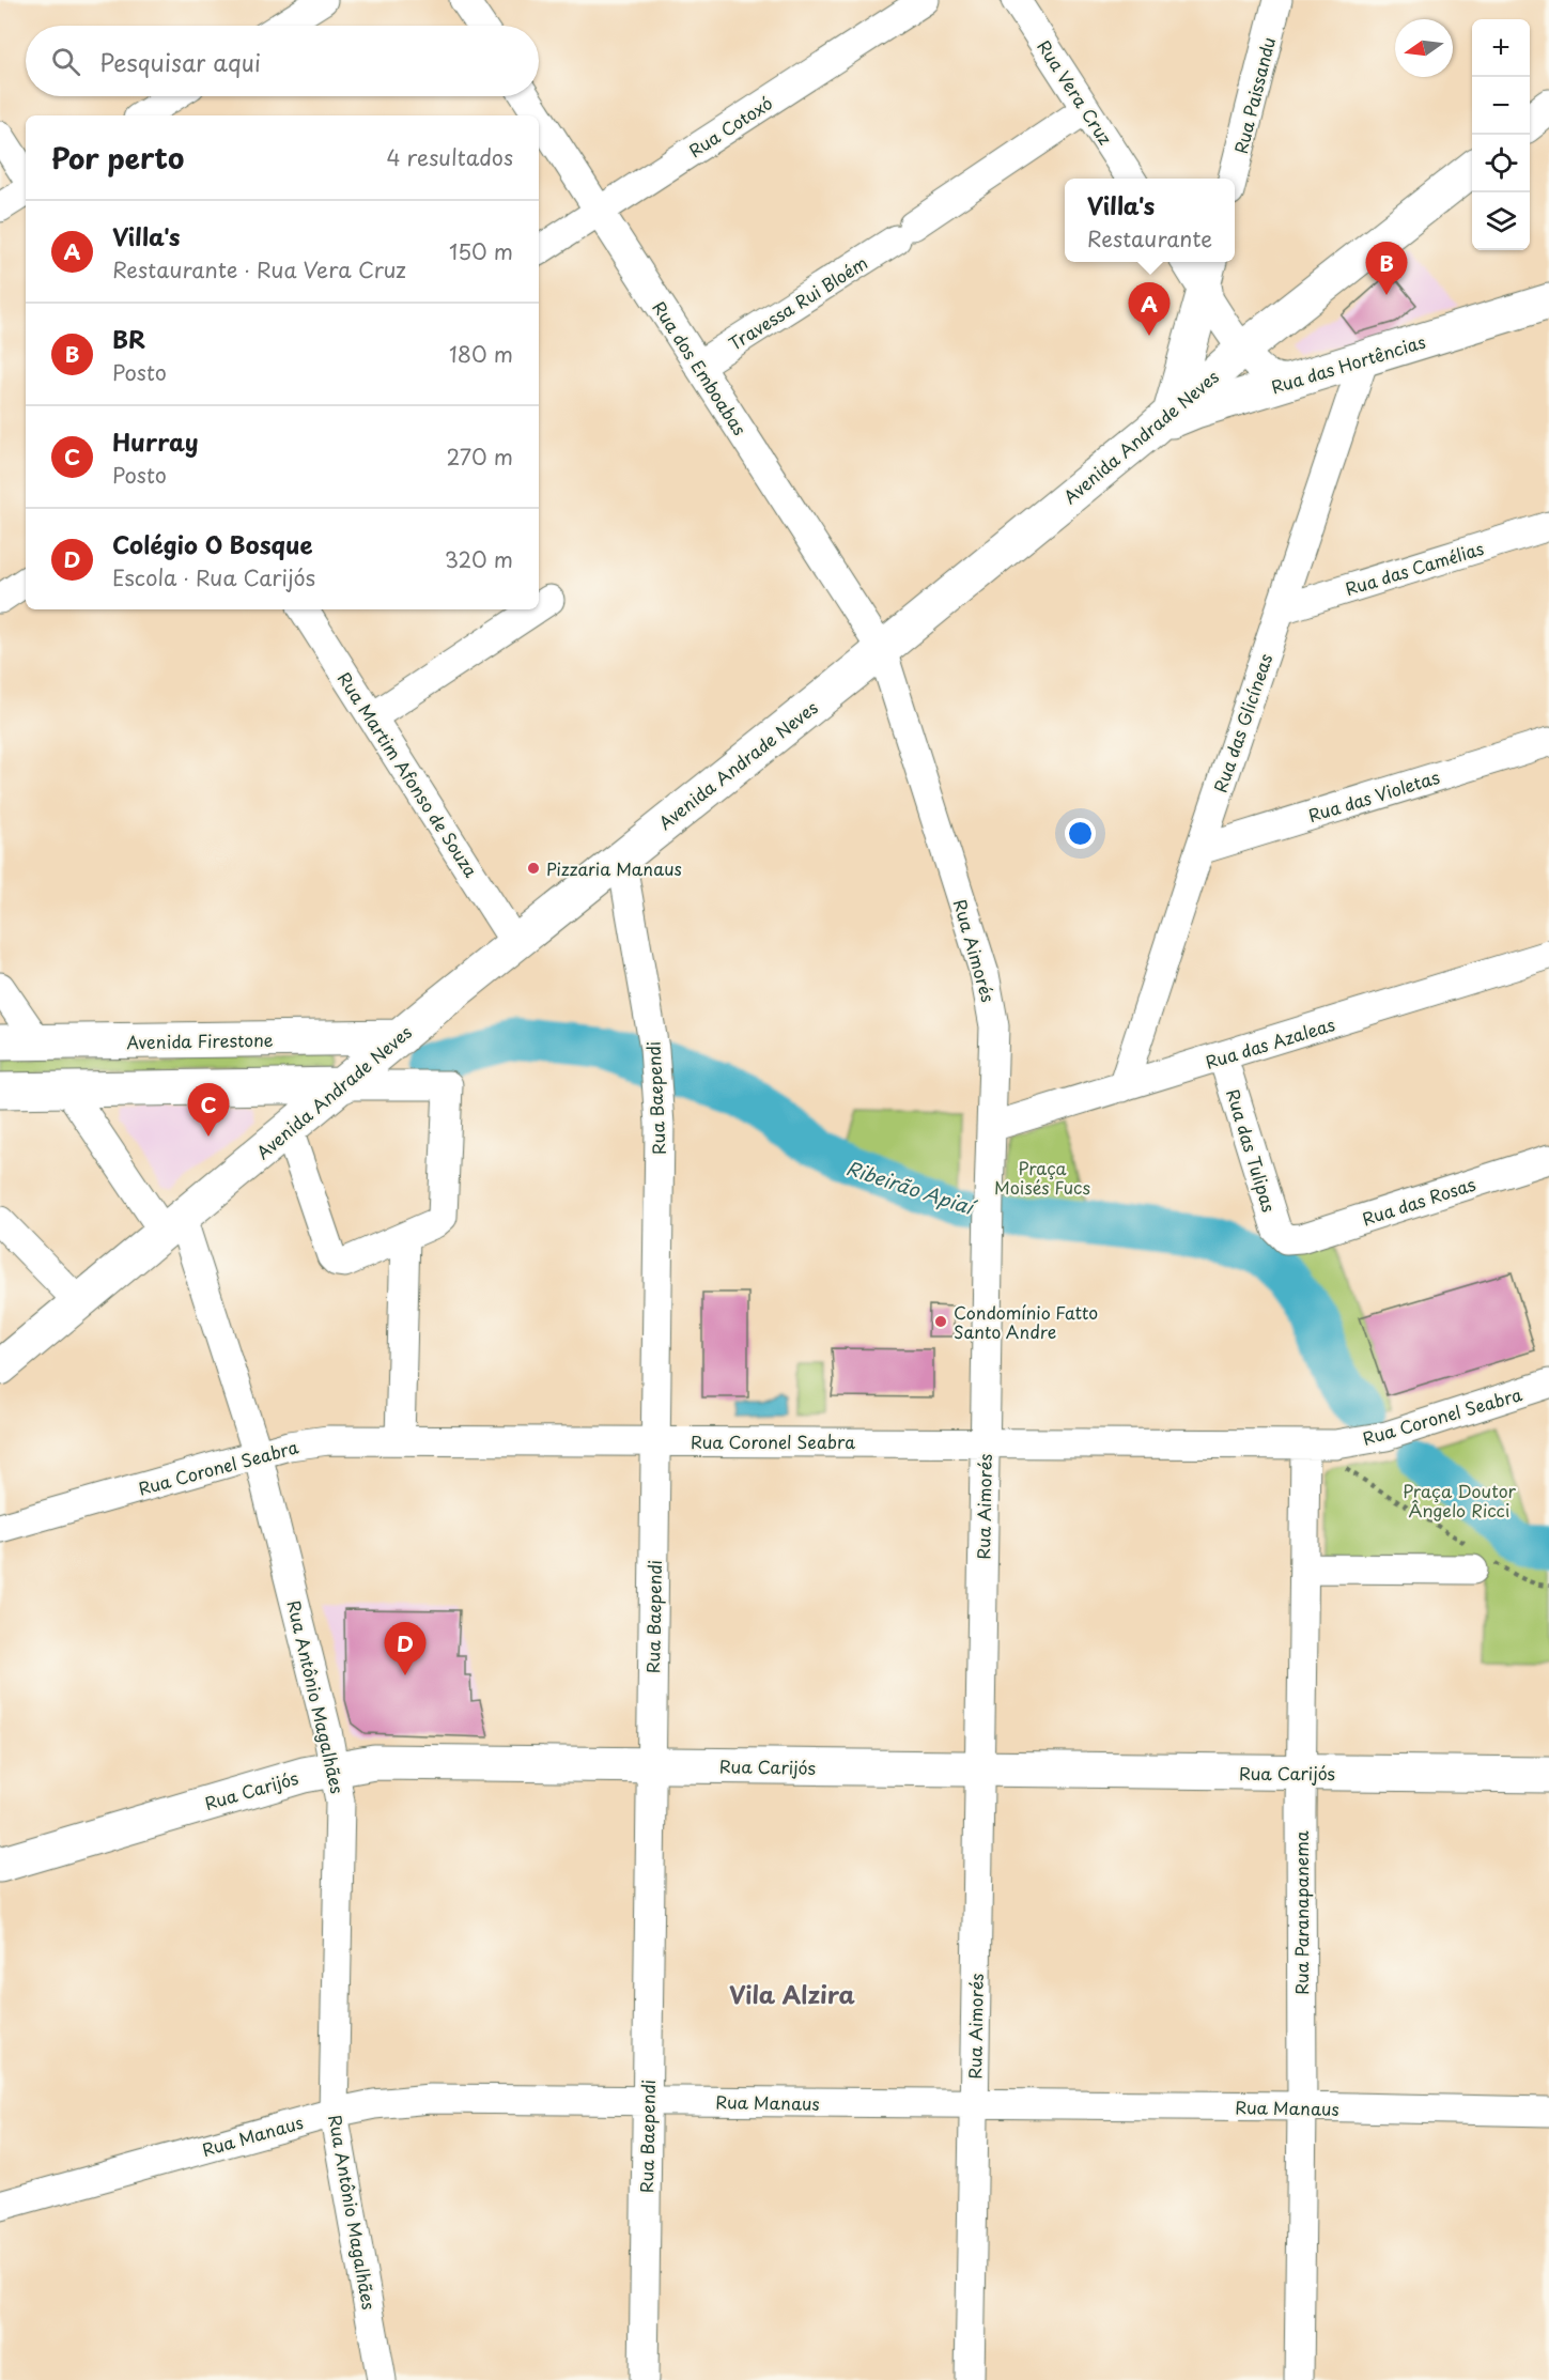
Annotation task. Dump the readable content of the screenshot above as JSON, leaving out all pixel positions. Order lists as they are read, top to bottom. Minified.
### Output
{"streets":{"main road":["Rua das Hortências","Avenida Andrade Neves","Avenida Firestone","Rua Carijós"],"street":["Rua Vera Cruz","Rua Paissandu","Rua Cotoxó","Travessa Rui Bloém","Rua dos Emboabas","Rua das Camélias","Rua das Glicíneas","Rua Martim Afonso de Souza","Rua das Violetas","Rua Aimorés","Rua das Azaleas","Rua Baependi","Rua das Tulipas","Rua das Rosas","Rua Coronel Seabra","Rua Antônio Magalhães","Rua Paranapanema","Rua Manaus"]},"crossings":[["Rua Vera Cruz","Travessa Rui Bloém"],["Rua Cotoxó","Rua dos Emboabas"],["Travessa Rui Bloém","Rua dos Emboabas"],["Rua das Hortências","Avenida Andrade Neves"],["Rua das Hortências","Rua das Glicíneas"],["Rua dos Emboabas","Avenida Andrade Neves"],["Rua dos Emboabas","Rua Aimorés"],["Avenida Andrade Neves","Rua Martim Afonso de Souza"],["Avenida Andrade Neves","Rua Aimorés"],["Avenida Andrade Neves","Avenida Firestone"],["Avenida Andrade Neves","Rua Baependi"],["Avenida Andrade Neves","Rua Antônio Magalhães"],["Rua das Camélias","Rua das Glicíneas"],["Rua das Glicíneas","Rua das Violetas"],["Rua das Glicíneas","Rua das Azaleas"],["Rua Aimorés","Rua das Azaleas"],["Rua Aimorés","Rua Coronel Seabra"],["Rua Aimorés","Rua Carijós"],["Rua Aimorés","Rua Manaus"],["Rua das Azaleas","Rua das Tulipas"],["Rua Baependi","Rua Coronel Seabra"],["Rua Baependi","Rua Carijós"],["Rua Baependi","Rua Manaus"],["Rua das Tulipas","Rua das Rosas"],["Rua Coronel Seabra","Rua Antônio Magalhães"],["Rua Coronel Seabra","Rua Paranapanema"],["Rua Antônio Magalhães","Rua Carijós"],["Rua Antônio Magalhães","Rua Manaus"],["Rua Carijós","Rua Paranapanema"],["Rua Paranapanema","Rua Manaus"]],"districts":["Vila Alzira"],"water":["Ribeirão Apiaí"],"parks":["Praça Moisés Fucs","Praça Doutor Ângelo Ricci"],"places":["Pizzaria Manaus","Condomínio Fatto Santo Andre"],"north":"left","page":{"map_buttons":["+","−"],"search":"Pesquisar aqui","heading":["Por perto","4 resultados"],"popup":["Villa's","Restaurante"],"list":[{"mark":"A","name":"Villa's","note":"Restaurante · Rua Vera Cruz","value":"150 m"},{"mark":"B","name":"BR","note":"Posto","value":"180 m"},{"mark":"C","name":"Hurray","note":"Posto","value":"270 m"},{"mark":"D","name":"Colégio O Bosque","note":"Escola · Rua Carijós","value":"320 m"}],"pins":["B","A","C","D"]}}
